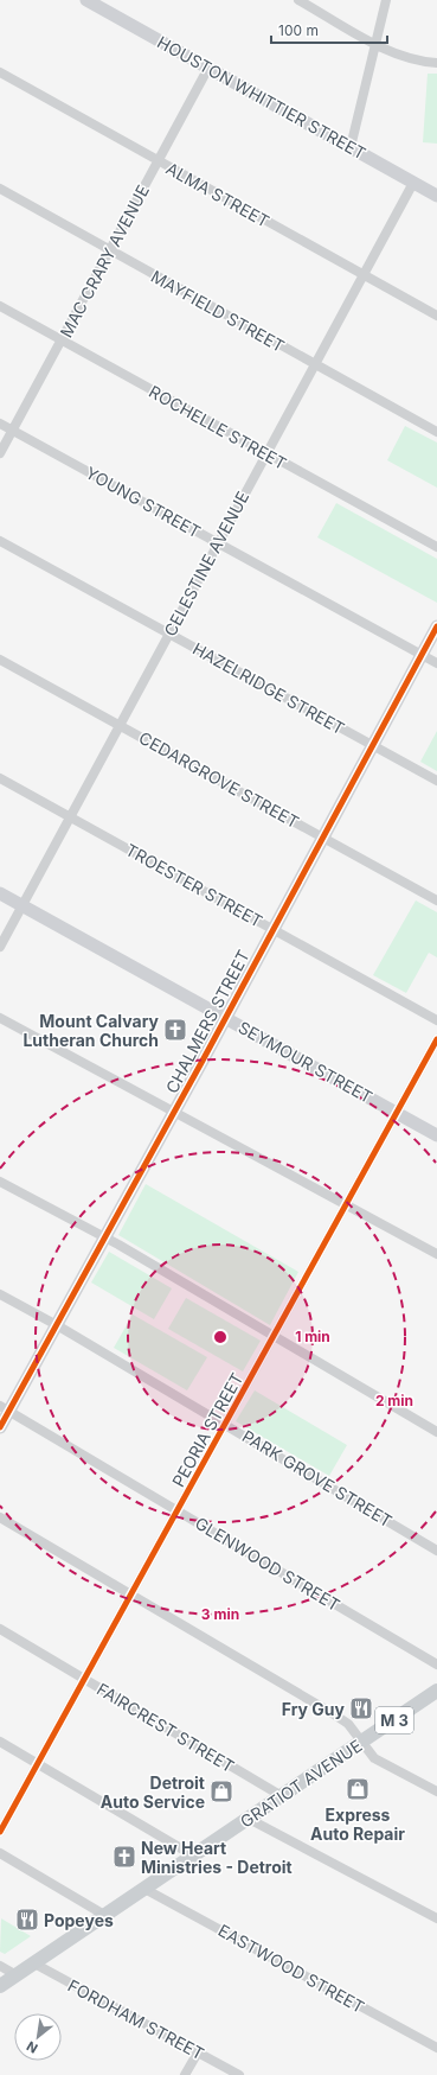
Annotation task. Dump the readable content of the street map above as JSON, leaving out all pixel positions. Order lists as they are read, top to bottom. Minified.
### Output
{"streets":{"main road":["M 3","GRATIOT AVENUE"],"street":["HOUSTON WHITTIER STREET","ALMA STREET","MAC CRARY AVENUE","MAYFIELD STREET","ROCHELLE STREET","YOUNG STREET","CELESTINE AVENUE","HAZELRIDGE STREET","CEDARGROVE STREET","TROESTER STREET","CHALMERS STREET","SEYMOUR STREET","PEORIA STREET","PARK GROVE STREET","GLENWOOD STREET","FAIRCREST STREET","EASTWOOD STREET","FORDHAM STREET"]},"crossings":[["HOUSTON WHITTIER STREET","MAC CRARY AVENUE"],["HOUSTON WHITTIER STREET","CELESTINE AVENUE"],["ALMA STREET","MAC CRARY AVENUE"],["ALMA STREET","CELESTINE AVENUE"],["MAC CRARY AVENUE","MAYFIELD STREET"],["MAC CRARY AVENUE","ROCHELLE STREET"],["MAC CRARY AVENUE","YOUNG STREET"],["MAYFIELD STREET","CELESTINE AVENUE"],["ROCHELLE STREET","CELESTINE AVENUE"],["YOUNG STREET","CELESTINE AVENUE"],["YOUNG STREET","CHALMERS STREET"],["CELESTINE AVENUE","HAZELRIDGE STREET"],["CELESTINE AVENUE","CEDARGROVE STREET"],["CELESTINE AVENUE","TROESTER STREET"],["CELESTINE AVENUE","SEYMOUR STREET"],["HAZELRIDGE STREET","CHALMERS STREET"],["CEDARGROVE STREET","CHALMERS STREET"],["TROESTER STREET","CHALMERS STREET"],["CHALMERS STREET","SEYMOUR STREET"],["CHALMERS STREET","PARK GROVE STREET"],["CHALMERS STREET","GLENWOOD STREET"],["SEYMOUR STREET","PEORIA STREET"],["PEORIA STREET","PARK GROVE STREET"],["PEORIA STREET","GLENWOOD STREET"],["PEORIA STREET","FAIRCREST STREET"],["FAIRCREST STREET","GRATIOT AVENUE"],["GRATIOT AVENUE","EASTWOOD STREET"],["GRATIOT AVENUE","FORDHAM STREET"]],"places":{"church":["Mount Calvary Lutheran Church","New Heart Ministries - Detroit"],"restaurant":["Fry Guy","Popeyes"],"shop":["Express Auto Repair","Detroit Auto Service"]},"scale_bar":"100 m","north":"bottom left","rings":["1 min","2 min","3 min"]}
